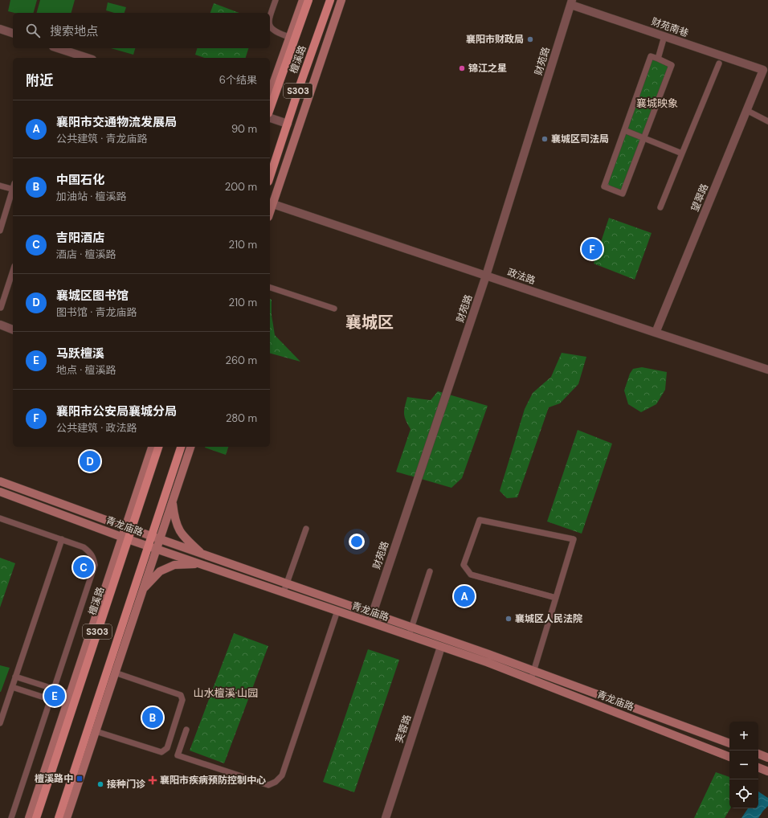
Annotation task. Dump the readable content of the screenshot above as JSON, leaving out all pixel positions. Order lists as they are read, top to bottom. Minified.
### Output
{"streets":{"main road":["檀溪路","S303"],"street":["财苑南巷","财苑路","望翠路","政法路","青龙庙路","芙蓉路"]},"crossings":[["财苑南巷","财苑路"],["财苑南巷","望翠路"],["檀溪路","青龙庙路"],["财苑路","政法路"],["财苑路","青龙庙路"],["S303","青龙庙路"],["望翠路","政法路"],["青龙庙路","芙蓉路"]],"districts":["襄城映象","襄城区","山水檀溪·山园"],"places":{"other":["襄阳市财政局","锦江之星","襄城区司法局","襄城区人民法院","接种门诊"],"transit":["檀溪路中"],"health":["襄阳市疾病预防控制中心"]},"page":{"search":"搜索地点","heading":["附近","6个结果"],"list":[{"mark":"A","name":"襄阳市交通物流发展局","note":"公共建筑 · 青龙庙路","value":"90 m"},{"mark":"B","name":"中国石化","note":"加油站 · 檀溪路","value":"200 m"},{"mark":"C","name":"吉阳酒店","note":"酒店 · 檀溪路","value":"210 m"},{"mark":"D","name":"襄城区图书馆","note":"图书馆 · 青龙庙路","value":"210 m"},{"mark":"E","name":"马跃檀溪","note":"地点 · 檀溪路","value":"260 m"},{"mark":"F","name":"襄阳市公安局襄城分局","note":"公共建筑 · 政法路","value":"280 m"}],"pins":["F","D","C","A","E","B"],"map_buttons":["+","−"]}}
